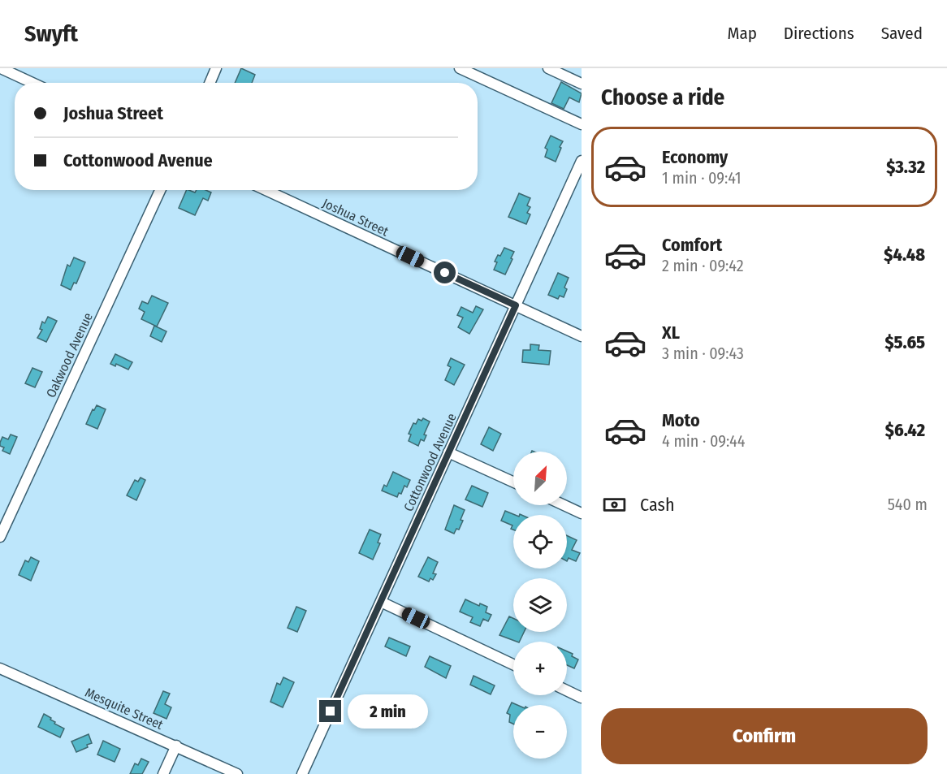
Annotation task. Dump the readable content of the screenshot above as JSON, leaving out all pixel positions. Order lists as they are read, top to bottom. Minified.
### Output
{"streets":{"street":["Joshua Street","Oakwood Avenue","Cottonwood Avenue","Mesquite Street"]},"crossings":[["Joshua Street","Cottonwood Avenue"]],"north":"top right","page":{"header":"Swyft","nav":["Map","Directions","Saved"],"heading":"Choose a ride","banner":["Joshua Street","Cottonwood Avenue"],"list":[{"name":"Economy","note":"1 min · 09:41","value":"$3.32"},{"name":"Comfort","note":"2 min · 09:42","value":"$4.48"},{"name":"XL","note":"3 min · 09:43","value":"$5.65"},{"name":"Moto","note":"4 min · 09:44","value":"$6.42"}],"map_buttons":["+","−"],"pay":["Cash","540 m"],"bubble":"2 min","buttons":"Confirm"}}
